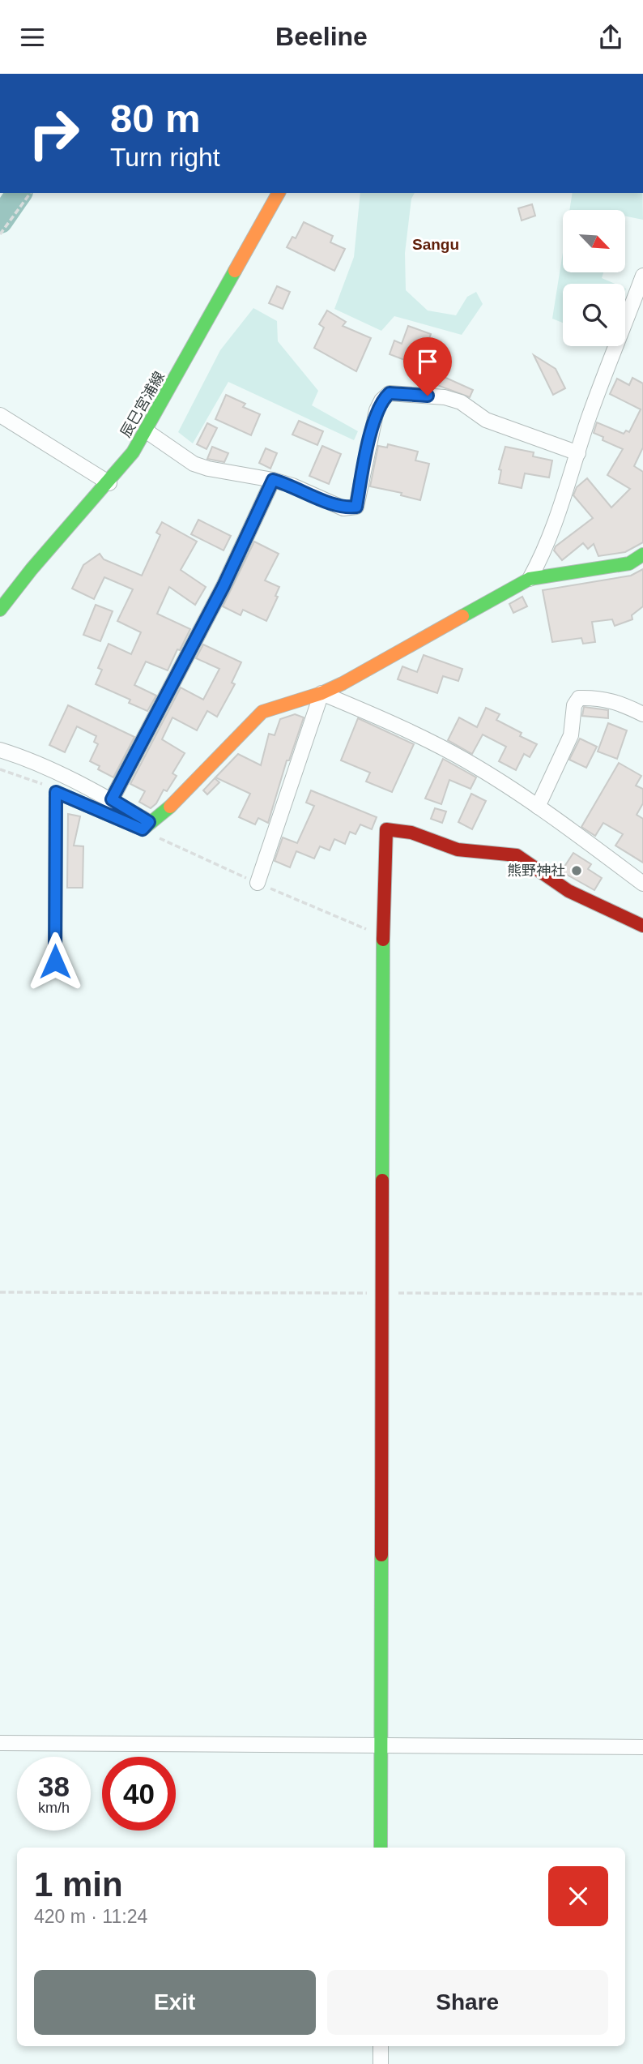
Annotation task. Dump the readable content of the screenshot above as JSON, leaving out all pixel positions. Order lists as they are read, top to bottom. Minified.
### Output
{"streets":{"street":["辰巳宮浦線"]},"districts":["Sangu"],"places":["熊野神社"],"north":"bottom right","page":{"header":"Beeline","turn":["80 m","Turn right"],"speed":"38 km/h","limit":"40","heading":["1 min","420 m · 11:24"],"buttons":["Exit","Share"]}}
